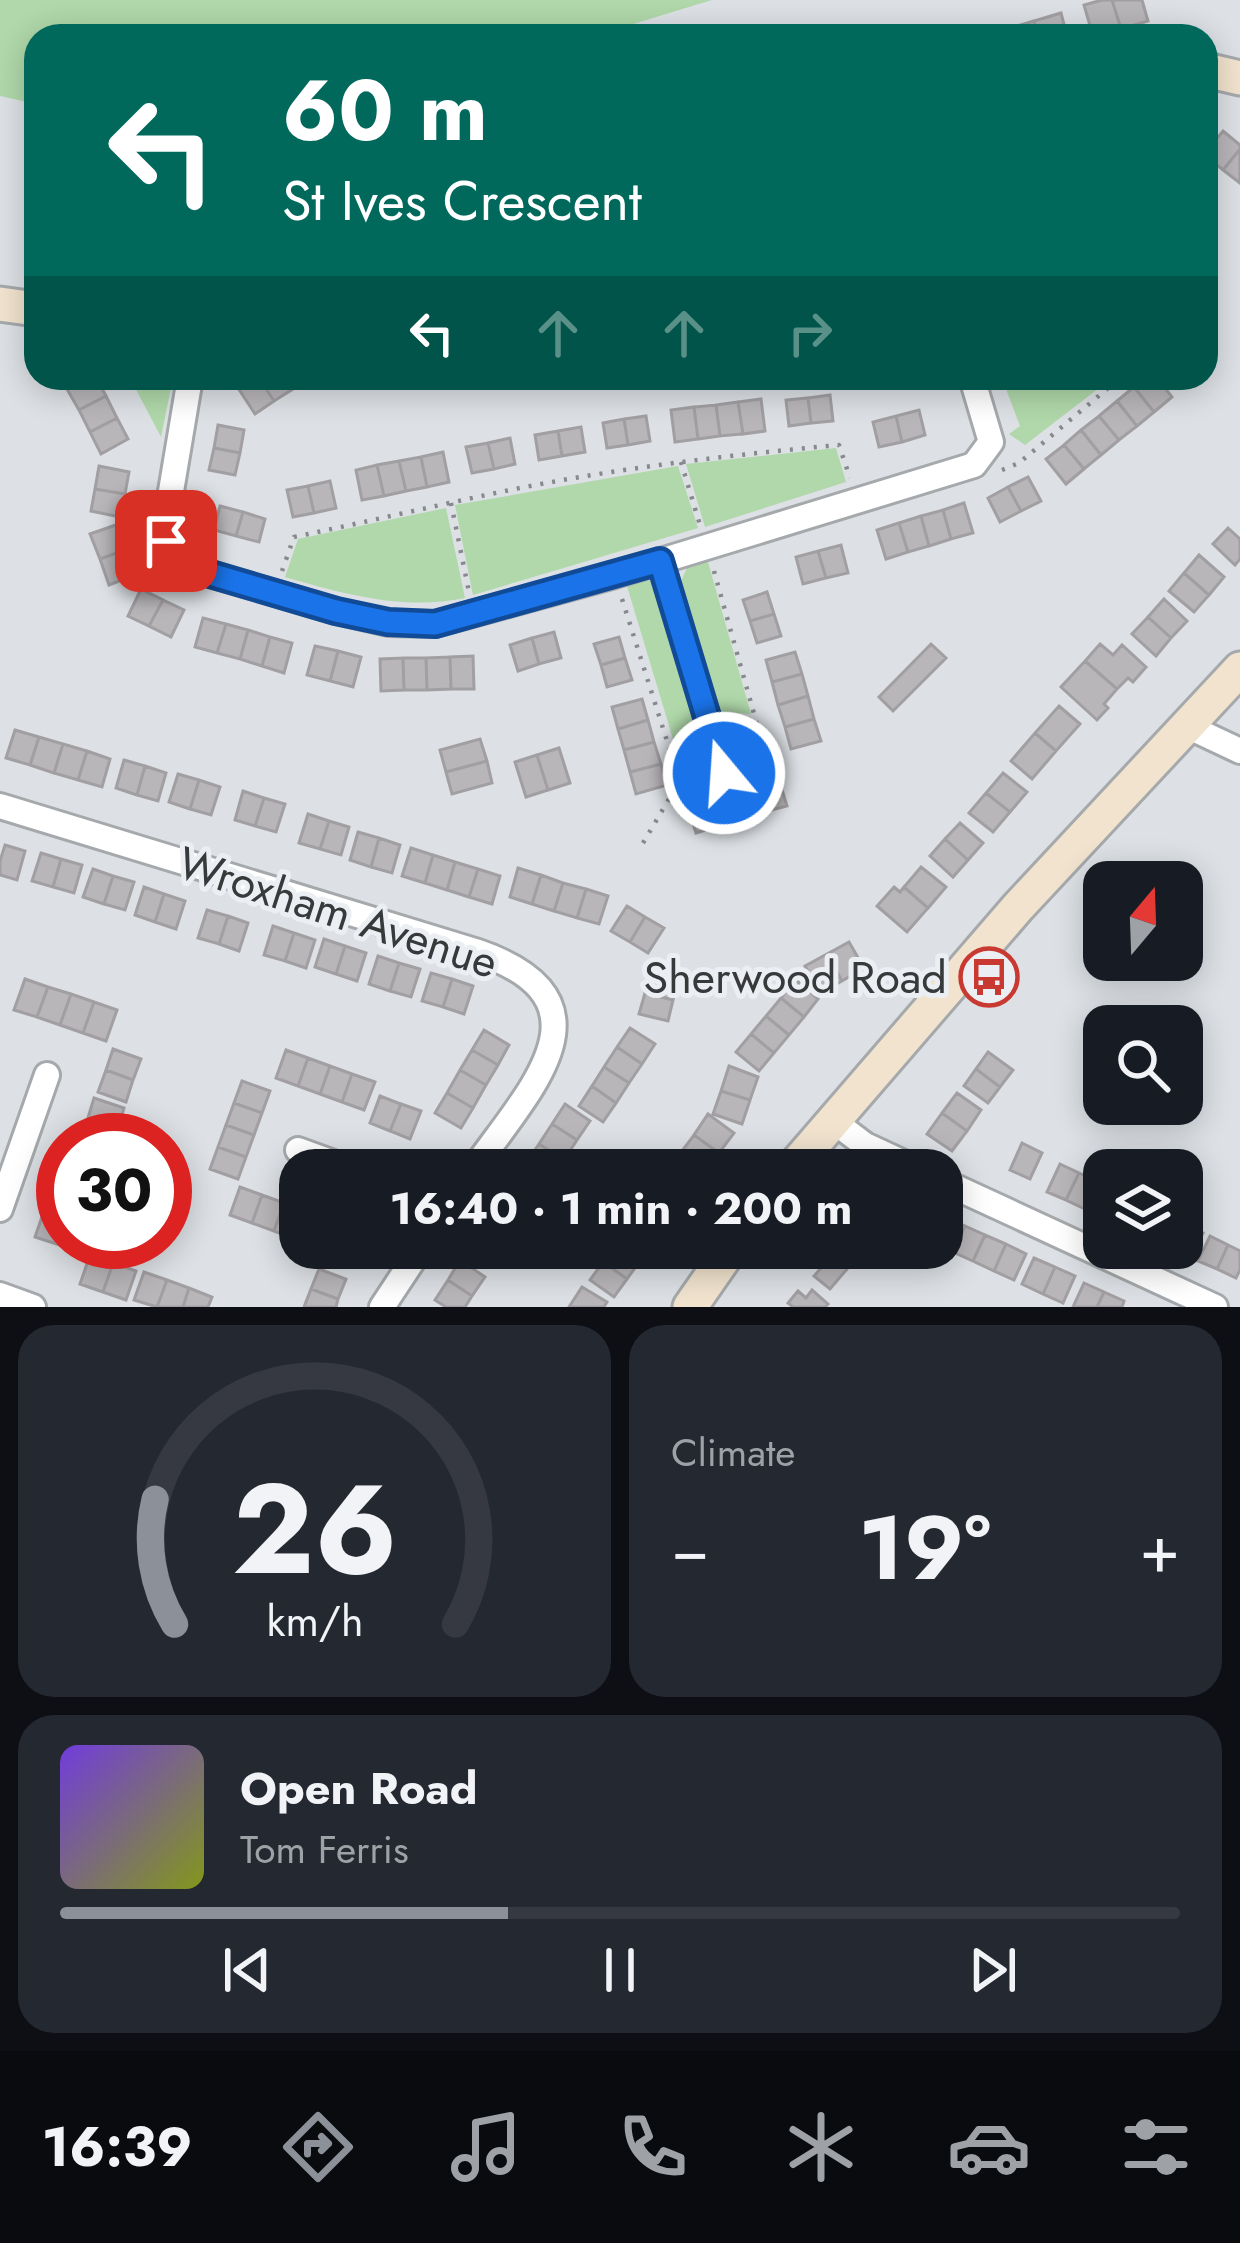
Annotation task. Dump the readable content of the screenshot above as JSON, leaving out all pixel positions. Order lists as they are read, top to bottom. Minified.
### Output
{"streets":{"street":["Wroxham Avenue"]},"places":{"bus stop":["Sherwood Road"]},"north":"top","page":{"turn":["60 m","St Ives Crescent"],"limit":"30","trip":"16:40 · 1 min · 200 m","tile":"Climate","heat":["−","19°","+"],"song":["Open Road","Tom Ferris"],"tabs":"16:39","gauge":["26","km/h"]}}
